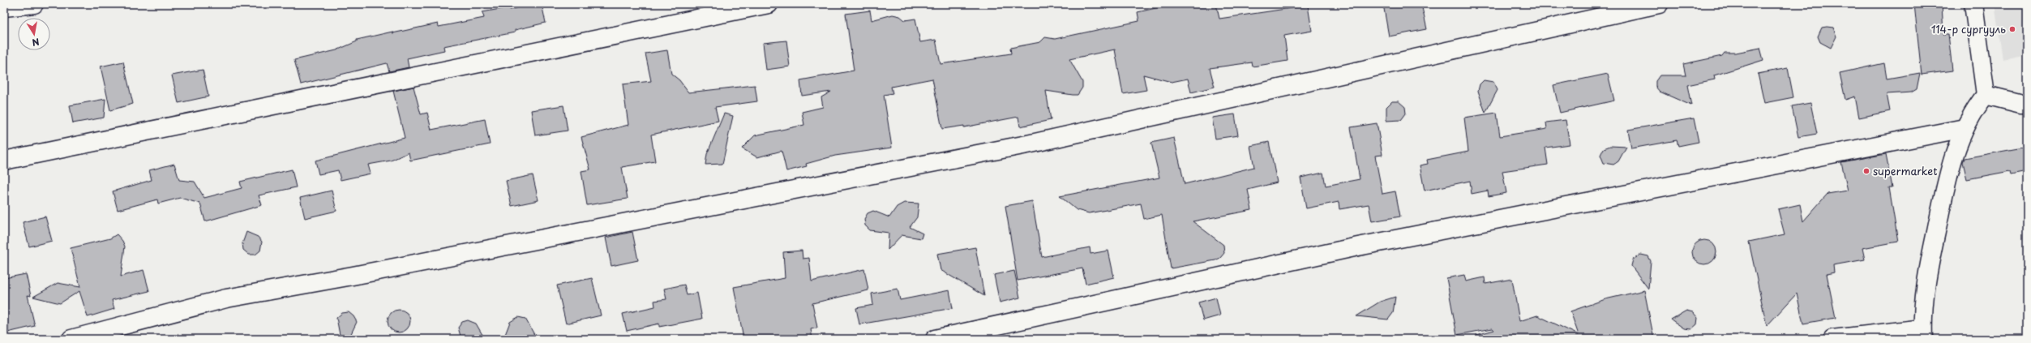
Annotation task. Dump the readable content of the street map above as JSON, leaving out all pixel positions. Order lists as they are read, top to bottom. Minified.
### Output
{"places":["114-р сургууль","supermarket"],"north":"bottom"}
